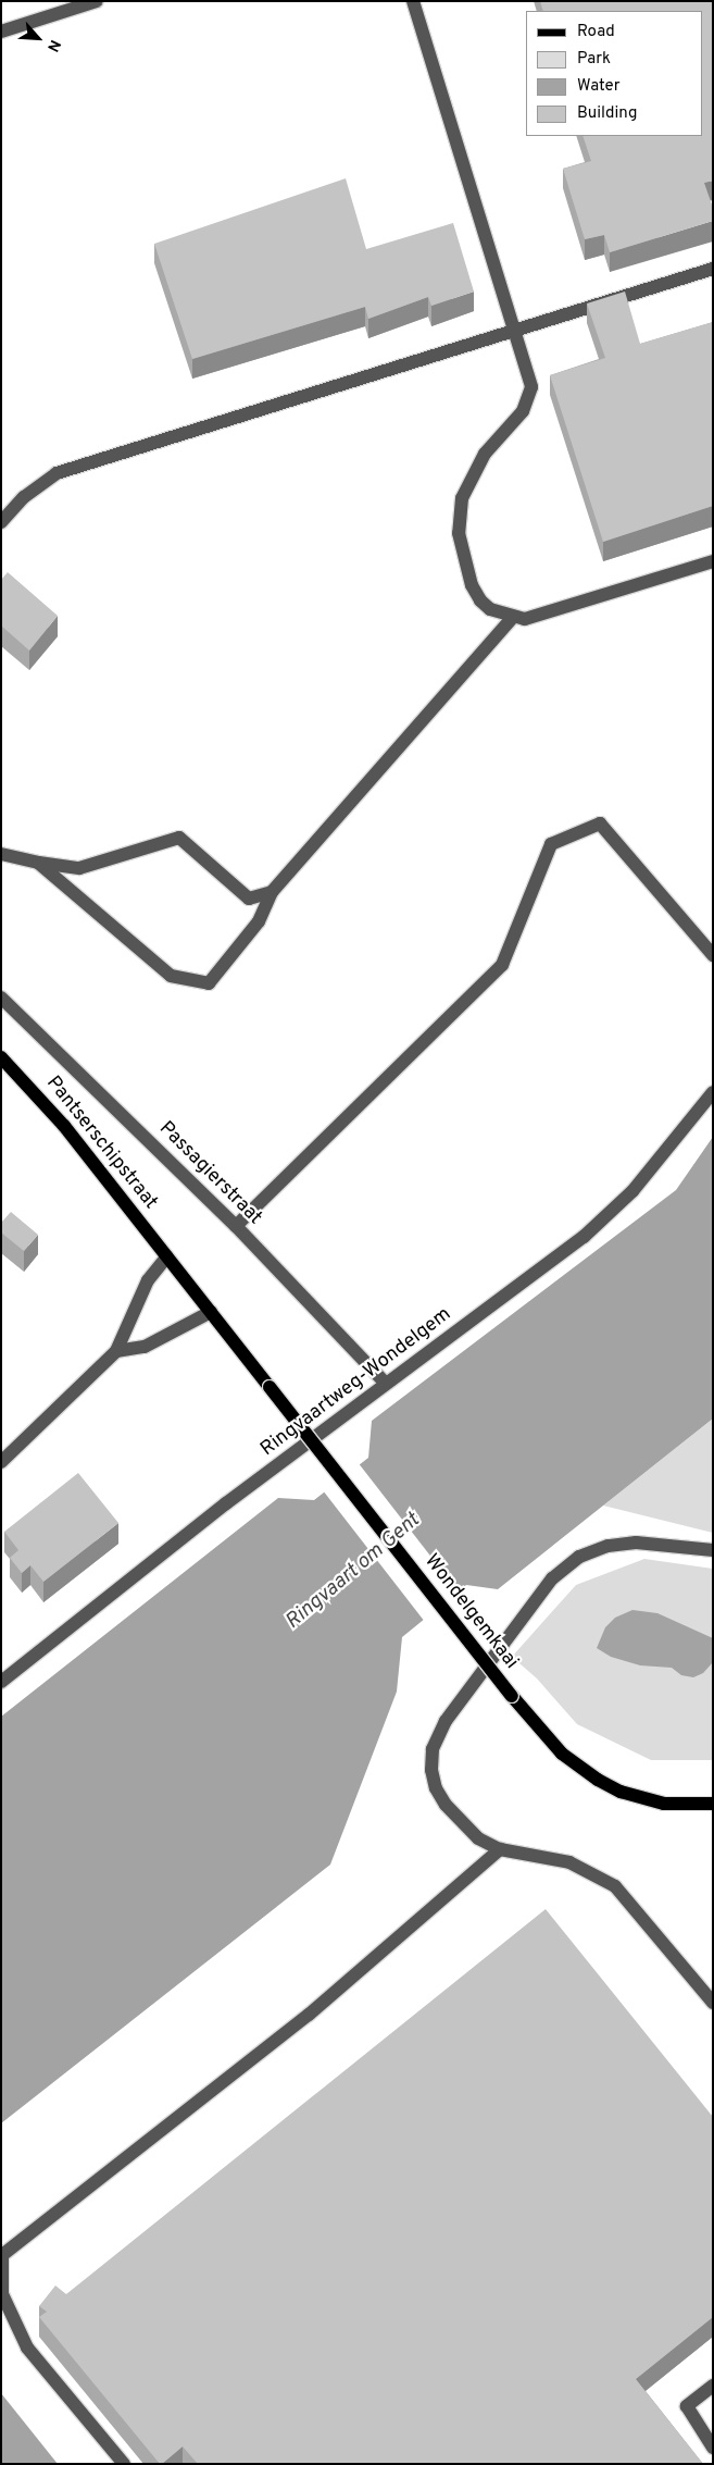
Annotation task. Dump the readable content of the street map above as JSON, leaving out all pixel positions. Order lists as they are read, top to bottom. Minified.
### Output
{"streets":{"main road":["Pantserschipstraat","Wondelgemkaai"],"street":["Passagierstraat","Ringvaartweg-Wondelgem"]},"crossings":[["Pantserschipstraat","Wondelgemkaai"],["Passagierstraat","Ringvaartweg-Wondelgem"]],"water":["Ringvaart om Gent"],"legend":["Road","Park","Water","Building"],"north":"bottom right"}
